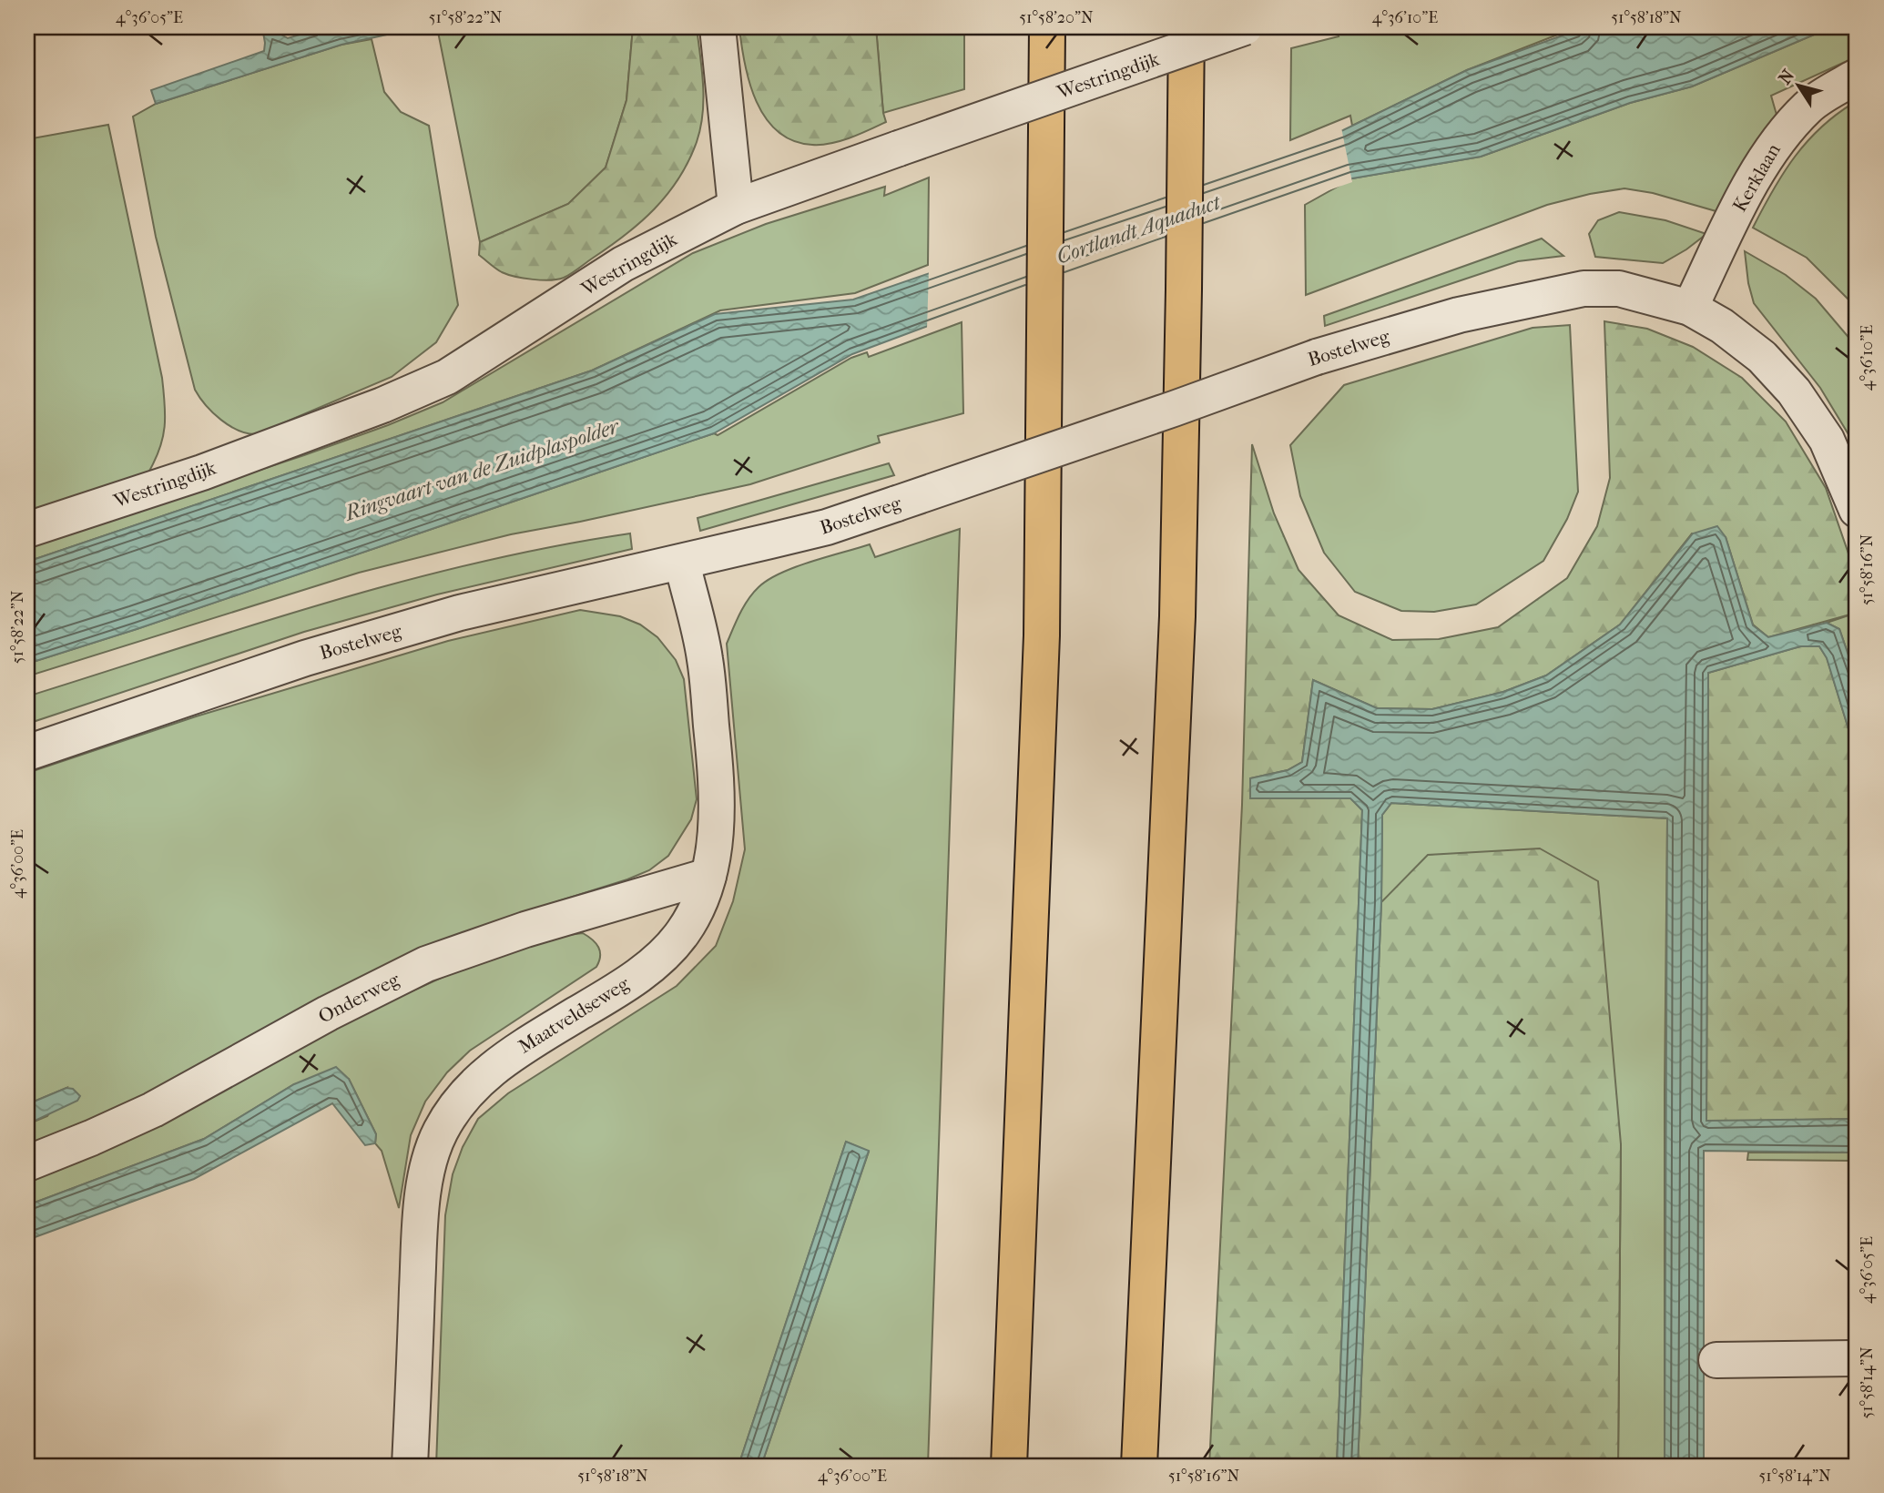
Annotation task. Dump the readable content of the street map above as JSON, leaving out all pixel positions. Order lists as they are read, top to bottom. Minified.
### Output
{"streets":{"street":["Westringdijk","Kerklaan","Bostelweg","Onderweg","Maatveldseweg"]},"crossings":[["Kerklaan","Bostelweg"],["Bostelweg","Maatveldseweg"],["Onderweg","Maatveldseweg"]],"water":["Cortlandt Aquaduct","Ringvaart van de Zuidplaspolder"],"north":"top left","coordinates":["4°36'05\"E","51°58'22\"N","51°58'20\"N","4°36'10\"E","51°58'18\"N","51°58'16\"N","4°36'00\"E","51°58'14\"N"]}
